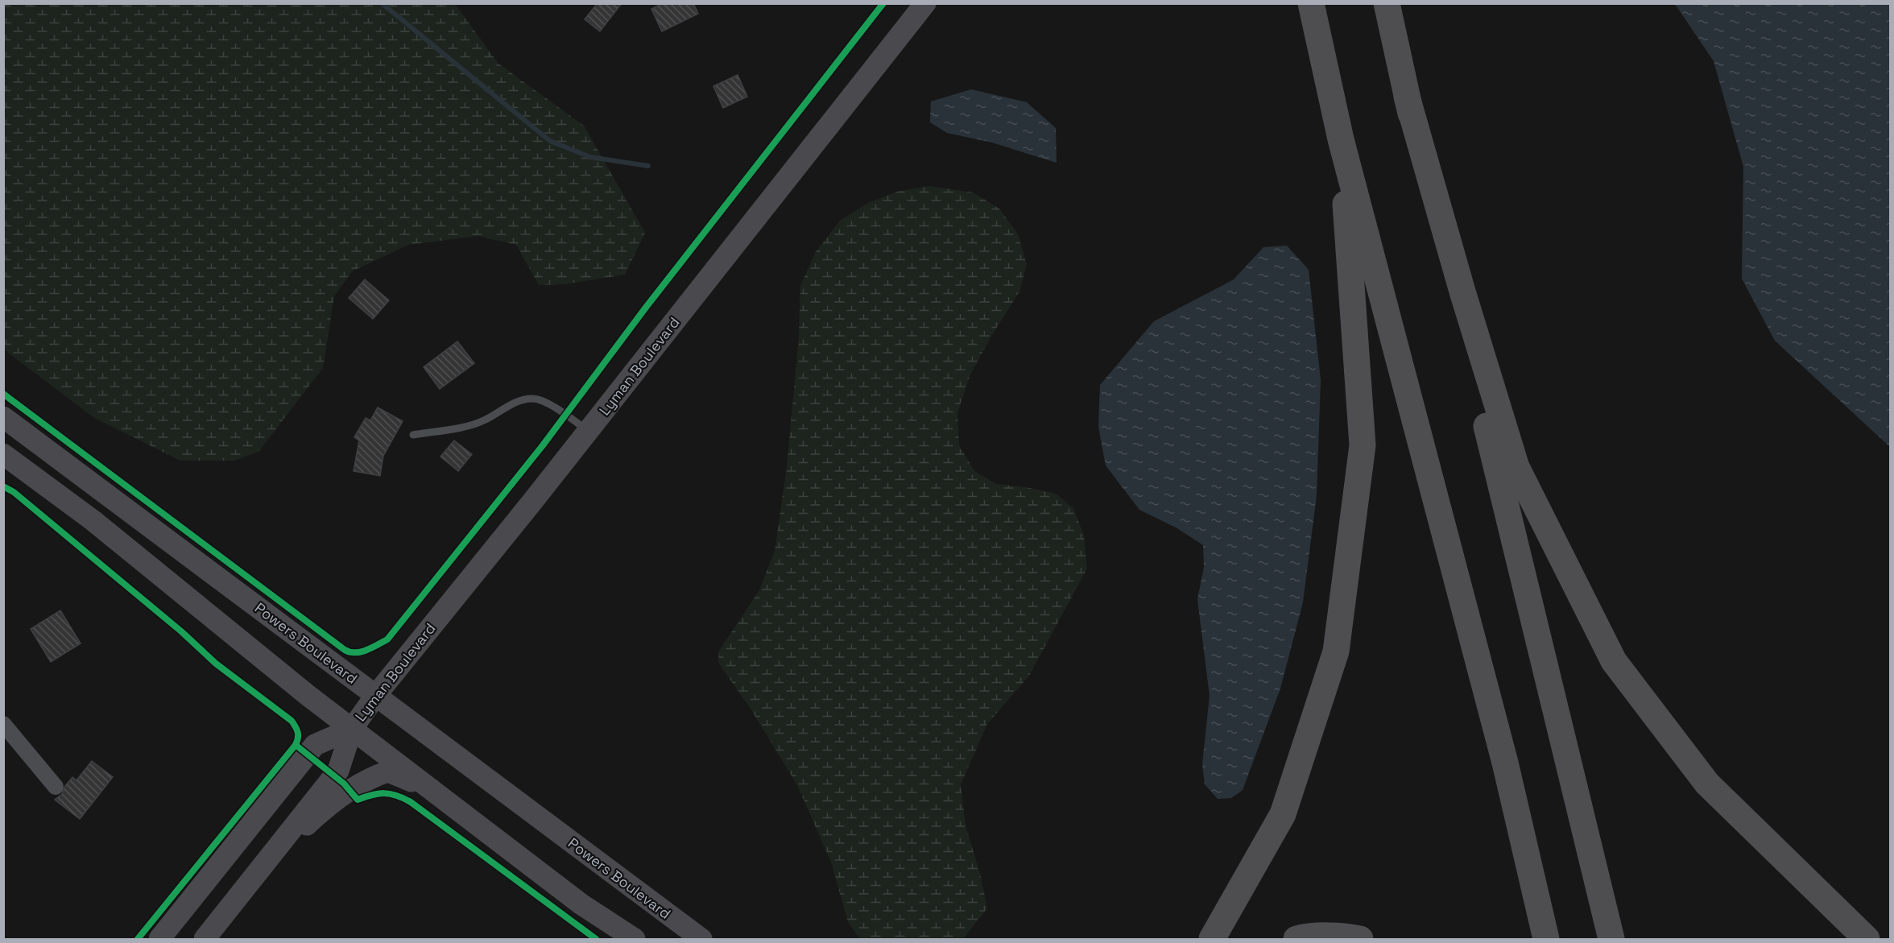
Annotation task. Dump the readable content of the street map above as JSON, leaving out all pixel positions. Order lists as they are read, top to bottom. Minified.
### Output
{"streets":{"main road":["Lyman Boulevard","Powers Boulevard"]},"crossings":[["Lyman Boulevard","Powers Boulevard"]]}
